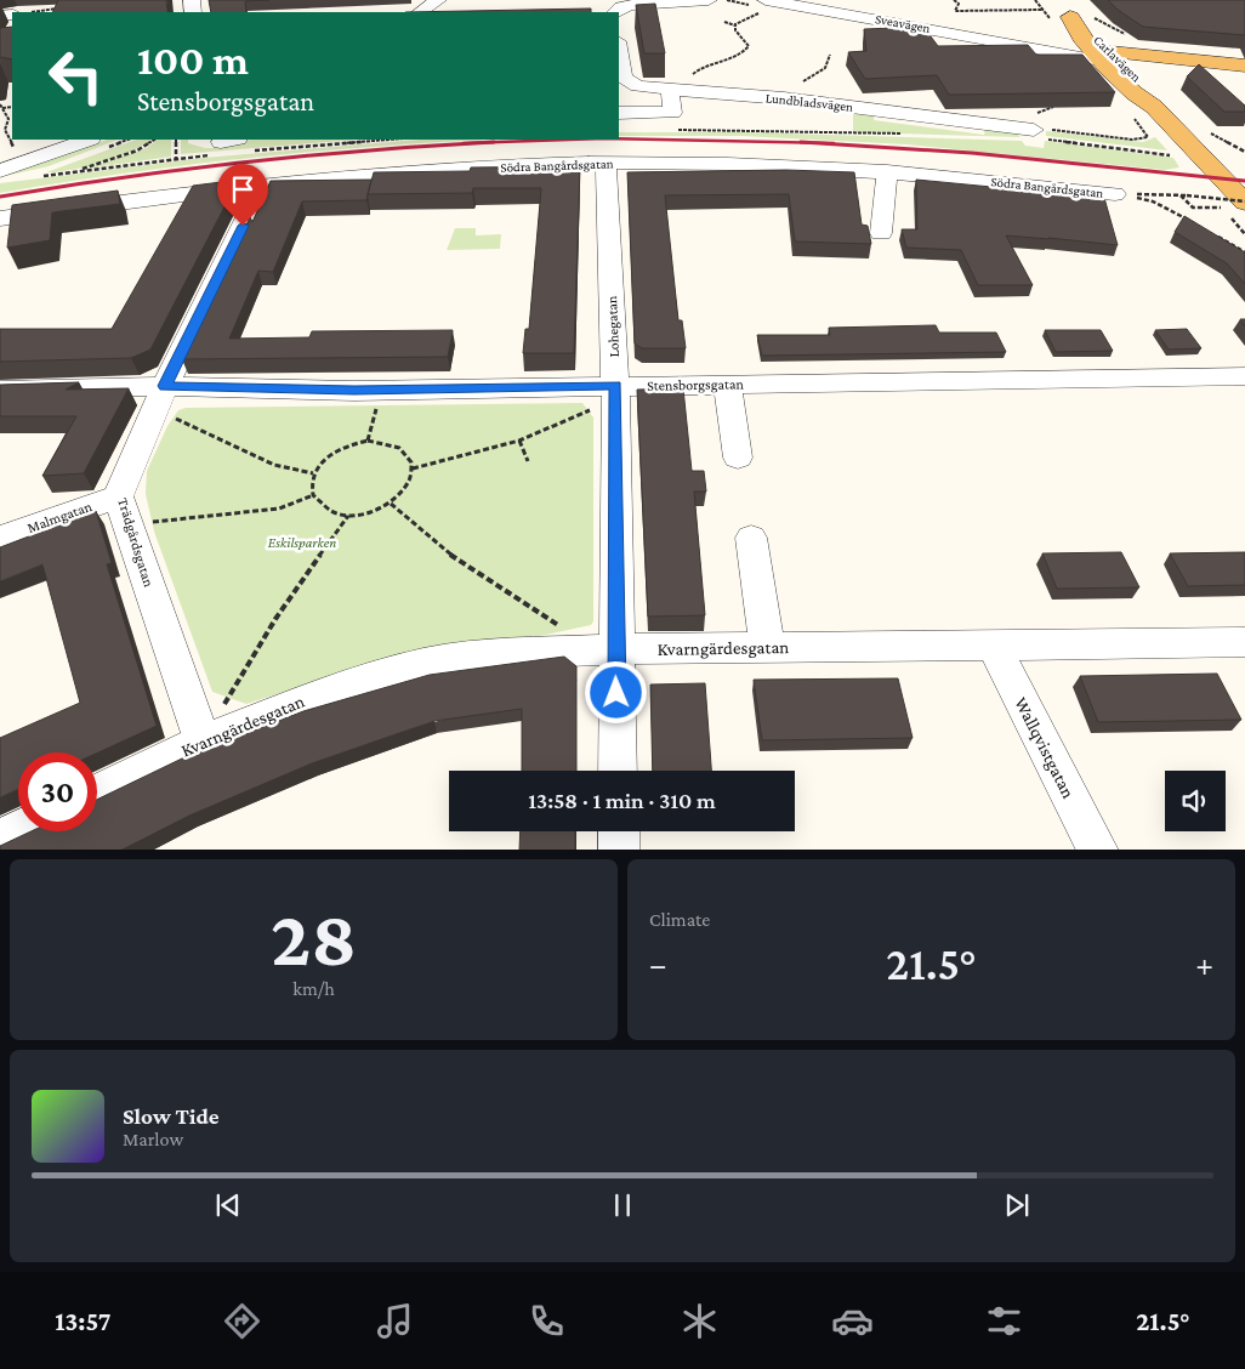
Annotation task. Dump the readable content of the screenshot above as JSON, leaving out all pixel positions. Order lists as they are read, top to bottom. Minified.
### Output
{"streets":{"main road":["Sveavägen","Carlavägen"],"street":["Lundbladsvägen","Södra Bangårdsgatan","Lohegatan","Stensborgsgatan","Malmgatan","Trädgårdsgatan","Kvarngärdesgatan","Wallqvistgatan"]},"crossings":[["Sveavägen","Carlavägen"],["Södra Bangårdsgatan","Lohegatan"],["Södra Bangårdsgatan","Trädgårdsgatan"],["Lohegatan","Stensborgsgatan"],["Lohegatan","Kvarngärdesgatan"],["Stensborgsgatan","Trädgårdsgatan"],["Malmgatan","Trädgårdsgatan"],["Trädgårdsgatan","Kvarngärdesgatan"],["Kvarngärdesgatan","Wallqvistgatan"]],"parks":["Eskilsparken"],"page":{"turn":["100 m","Stensborgsgatan"],"limit":"30","trip":"13:58 · 1 min · 310 m","tile":[["28","km/h"],"Climate"],"heat":["−","21.5°","+"],"song":["Slow Tide","Marlow"],"tabs":["13:57","21.5°"]}}
